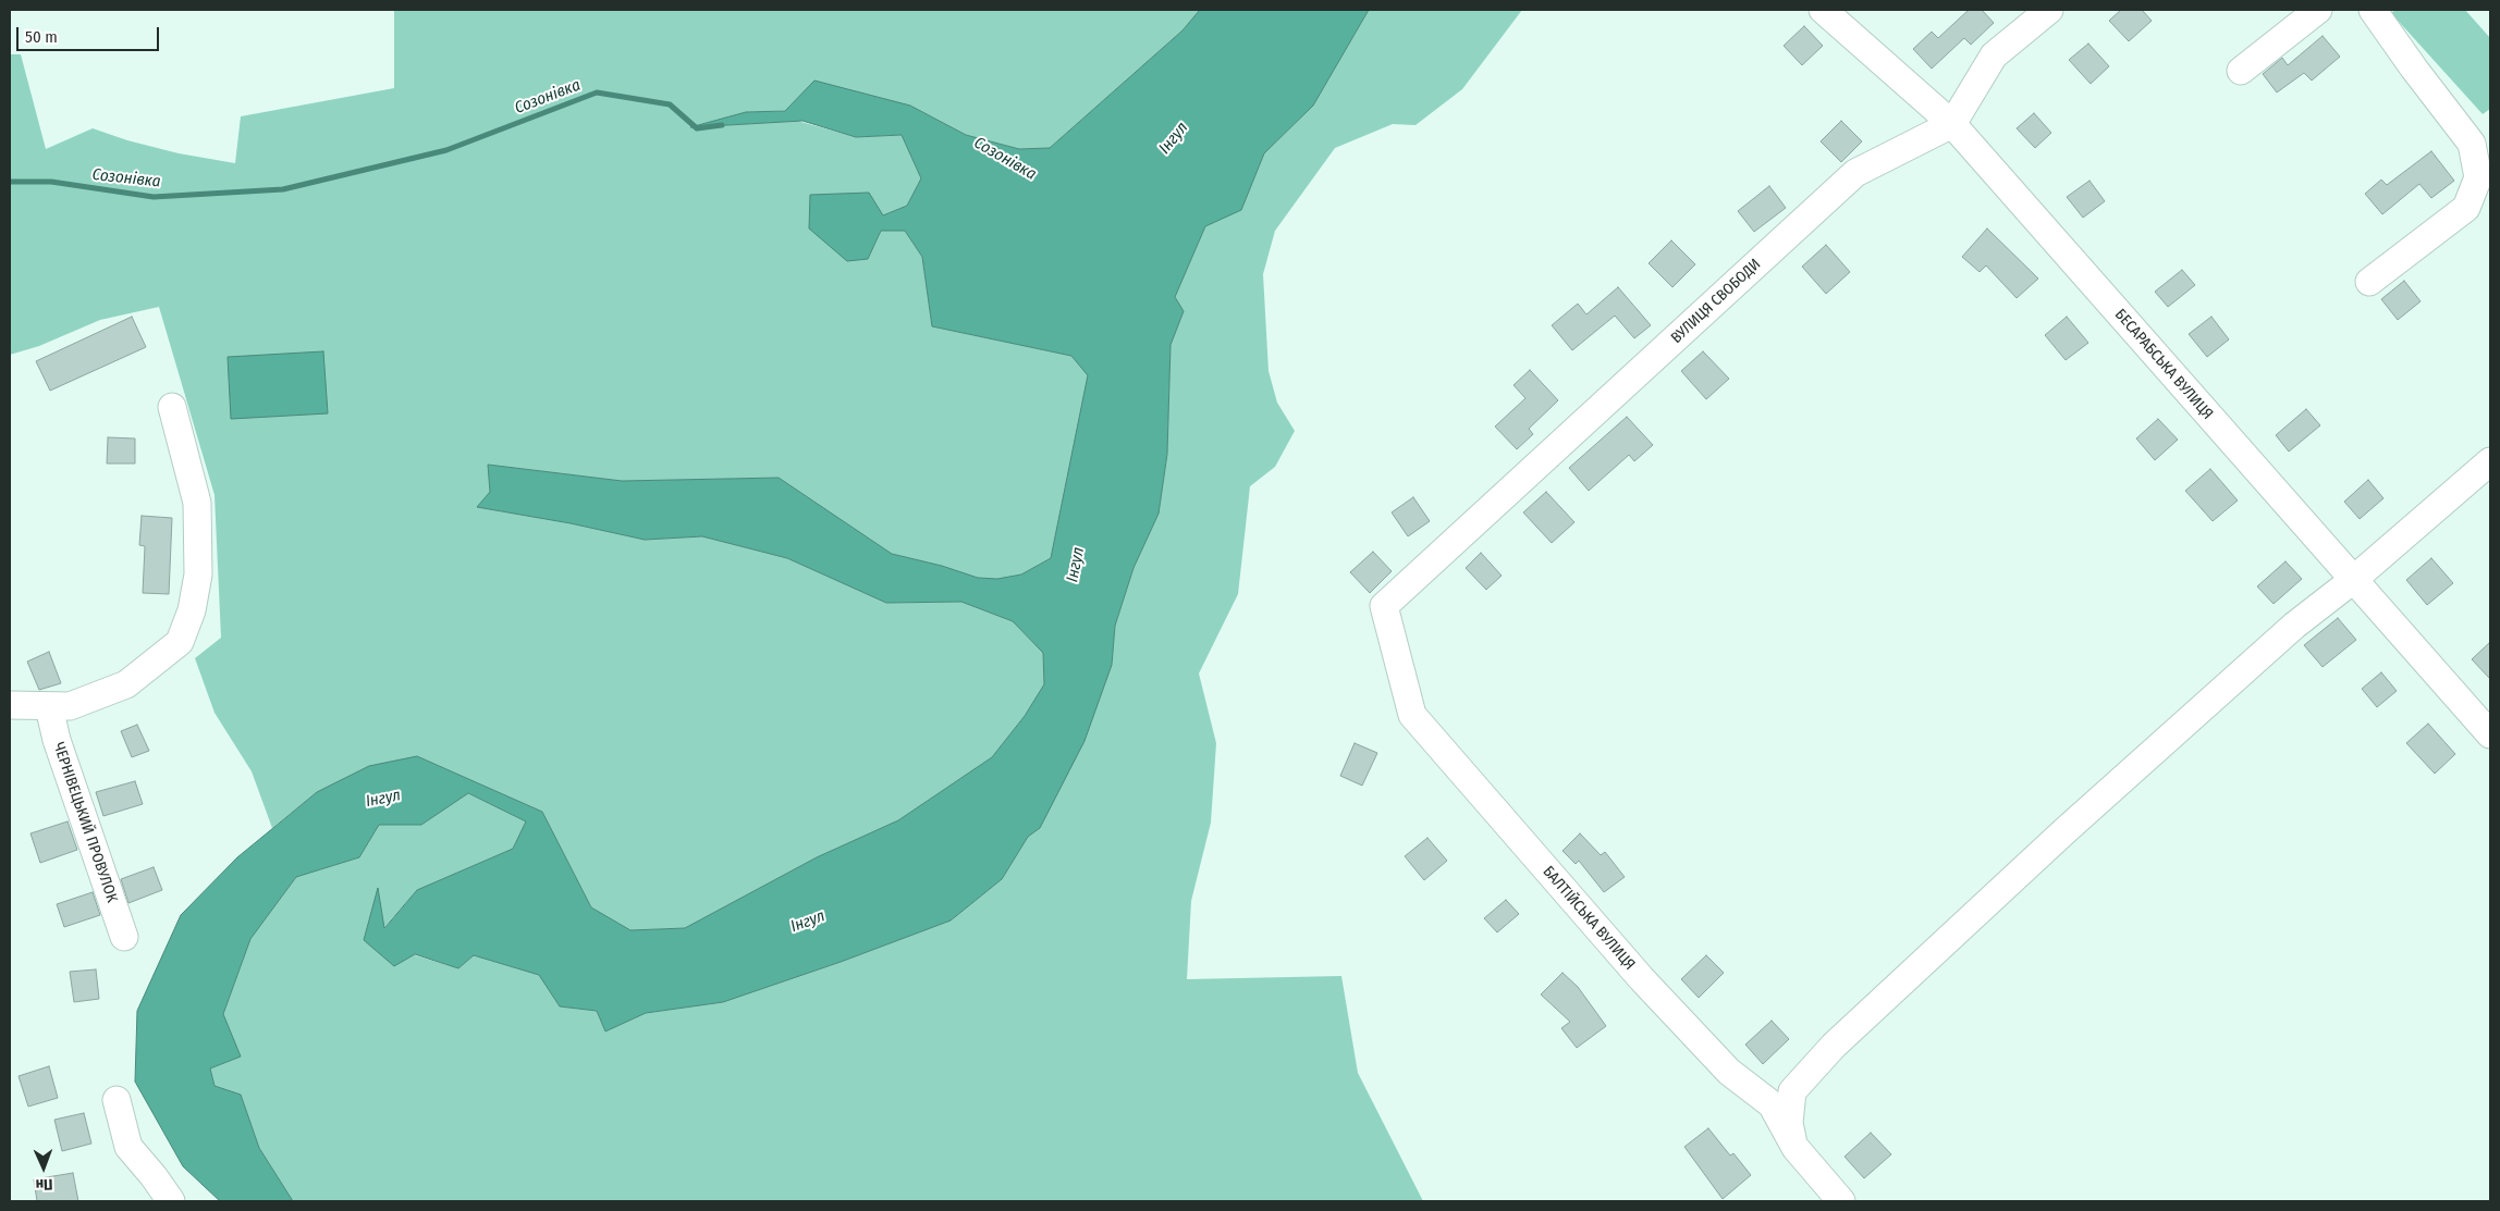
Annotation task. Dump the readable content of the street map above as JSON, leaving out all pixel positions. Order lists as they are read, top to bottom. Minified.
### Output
{"streets":{"street":["ВУЛИЦЯ СВОБОДИ","БЕСАРАБСЬКА ВУЛИЦЯ","ЧЕРНІВЕЦЬКИЙ ПРОВУЛОК","БАЛТІЙСЬКА ВУЛИЦЯ"]},"crossings":[["ВУЛИЦЯ СВОБОДИ","БЕСАРАБСЬКА ВУЛИЦЯ"],["ВУЛИЦЯ СВОБОДИ","БАЛТІЙСЬКА ВУЛИЦЯ"]],"water":["Созонівка","Інгул"],"scale_bar":"50 m","north":"bottom"}
